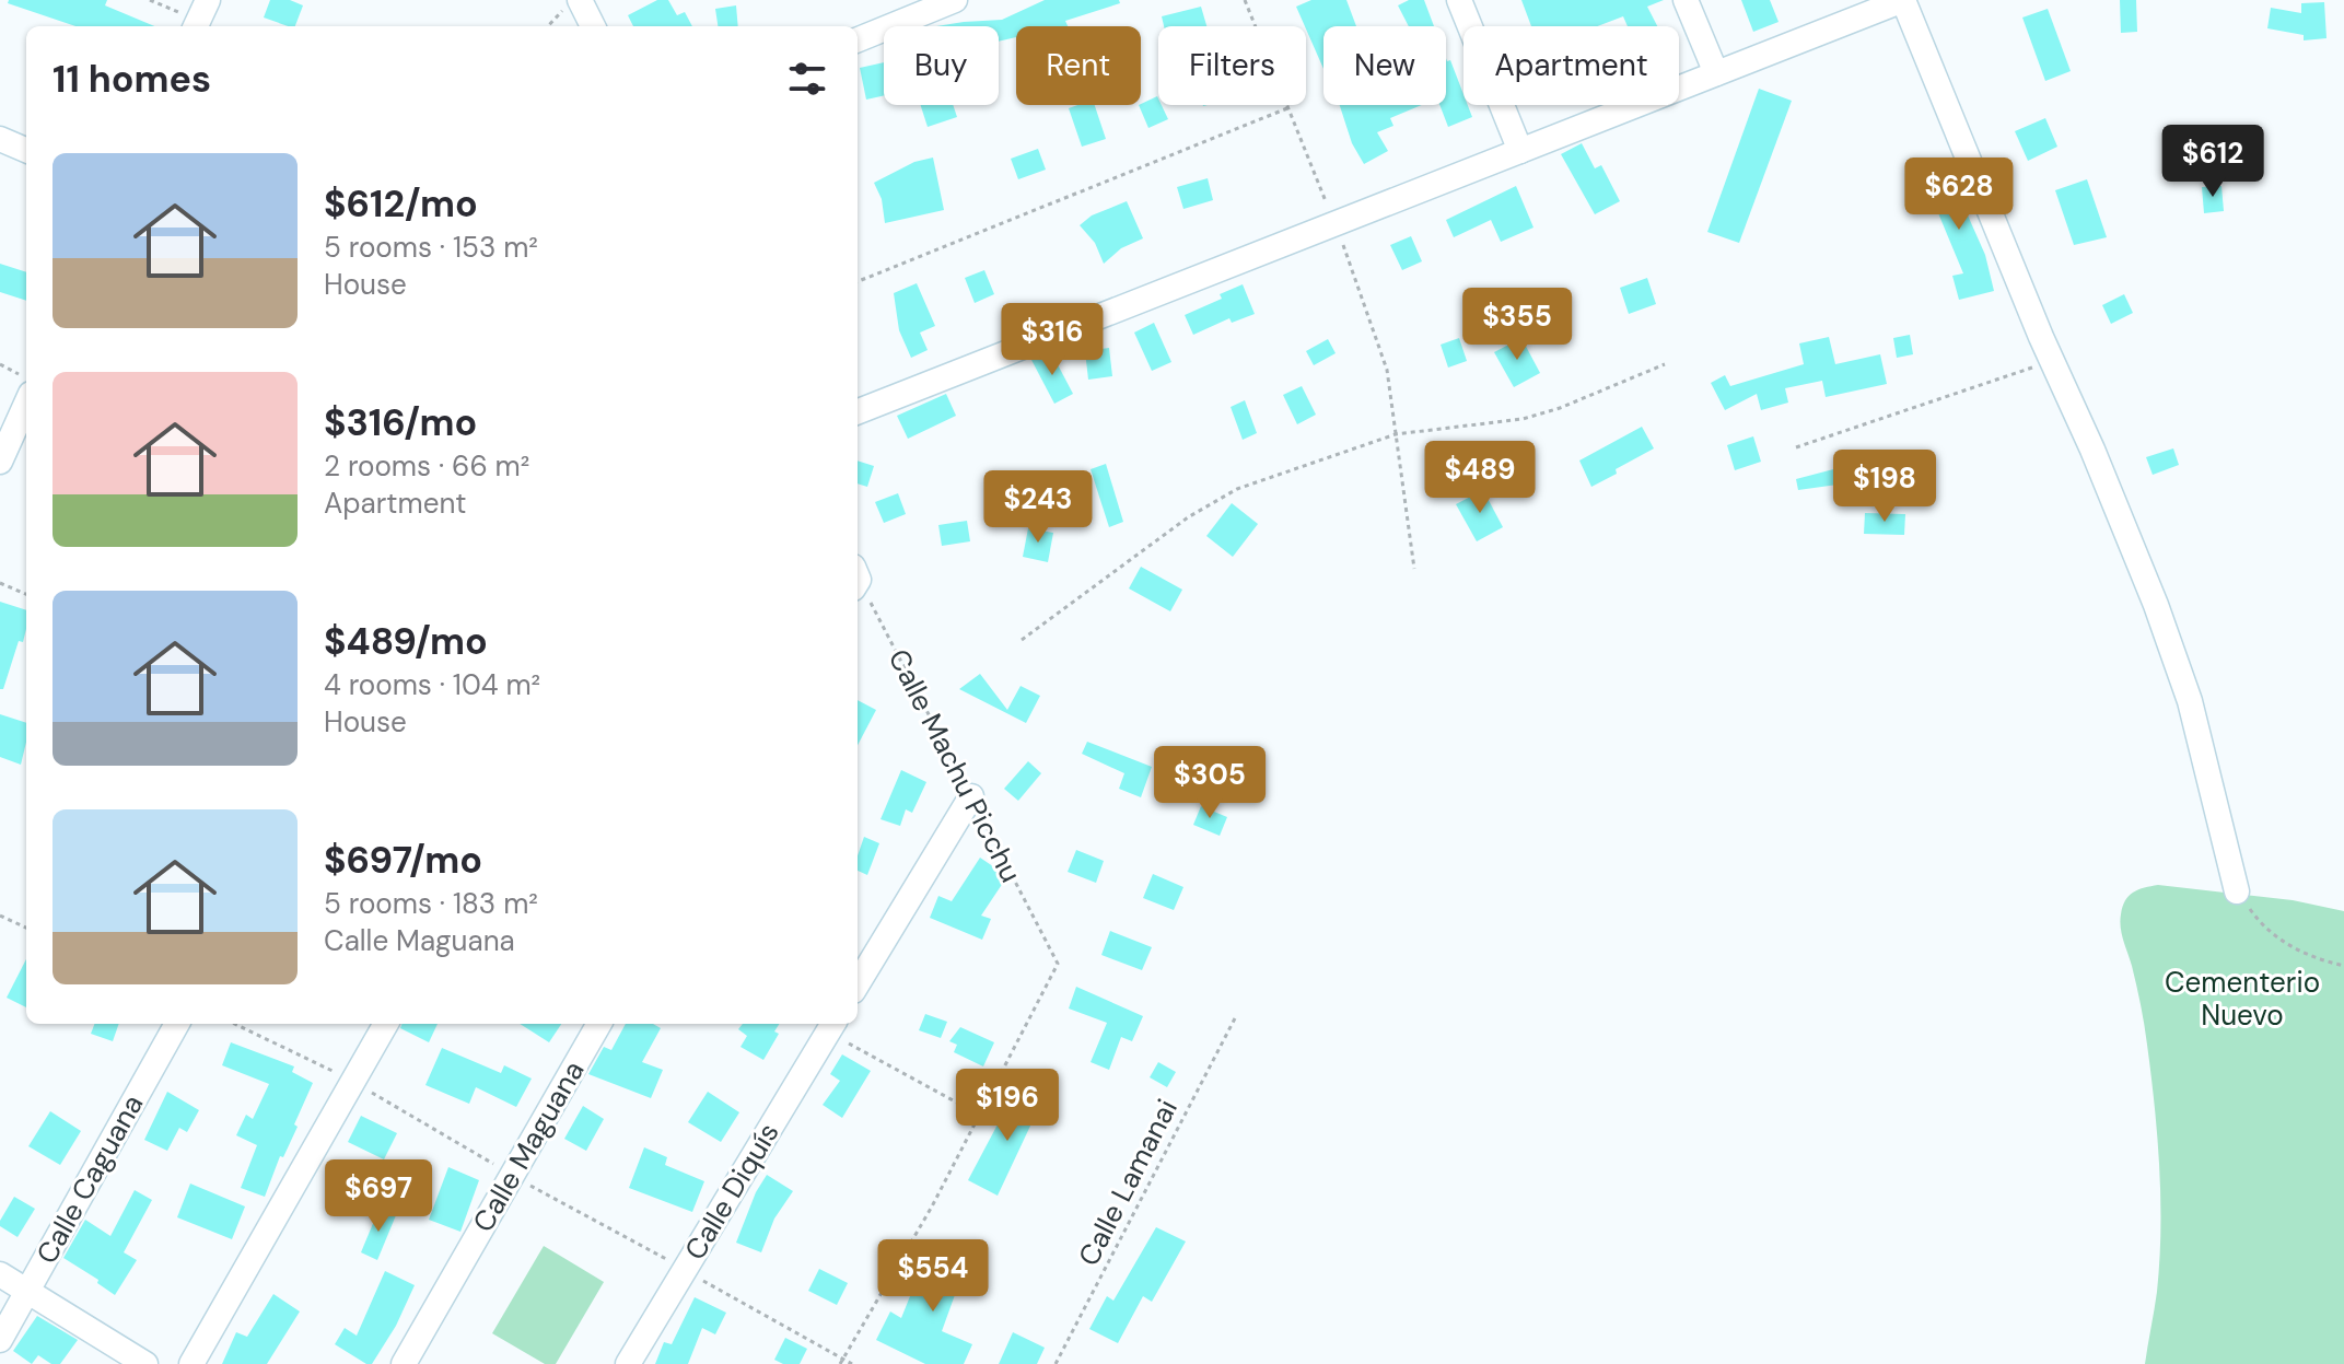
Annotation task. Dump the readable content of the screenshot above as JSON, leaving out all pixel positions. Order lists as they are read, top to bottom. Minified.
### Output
{"streets":{"street":["Calle Maguana","Calle Caguana","Calle Diquís"],"path":["Calle Machu Picchu","Calle Lamanai"]},"parks":["Cementerio Nuevo"],"page":{"chip":["Buy","Rent","Filters","New","Apartment"],"heading":"11 homes","price":["$612","$628","$355","$316","$489","$198","$243","$305","$196","$697","$554"],"list":[{"name":"$612/mo","note":"5 rooms · 153 m² · House"},{"name":"$316/mo","note":"2 rooms · 66 m² · Apartment"},{"name":"$489/mo","note":"4 rooms · 104 m² · House"},{"name":"$697/mo","note":"5 rooms · 183 m² · Calle Maguana"}]}}
